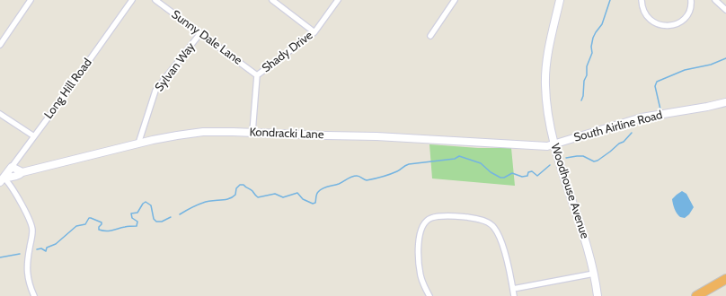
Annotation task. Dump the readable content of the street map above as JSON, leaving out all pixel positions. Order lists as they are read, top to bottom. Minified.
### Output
{"streets":{"main road":["Long Hill Road","South Airline Road","Kondracki Lane","Woodhouse Avenue"],"street":["Sunny Dale Lane","Shady Drive","Sylvan Way"]},"crossings":[["Sunny Dale Lane","Shady Drive"],["Sunny Dale Lane","Sylvan Way"],["Shady Drive","Kondracki Lane"],["Sylvan Way","Kondracki Lane"],["Long Hill Road","Kondracki Lane"],["South Airline Road","Kondracki Lane"],["South Airline Road","Woodhouse Avenue"],["Kondracki Lane","Woodhouse Avenue"]]}
